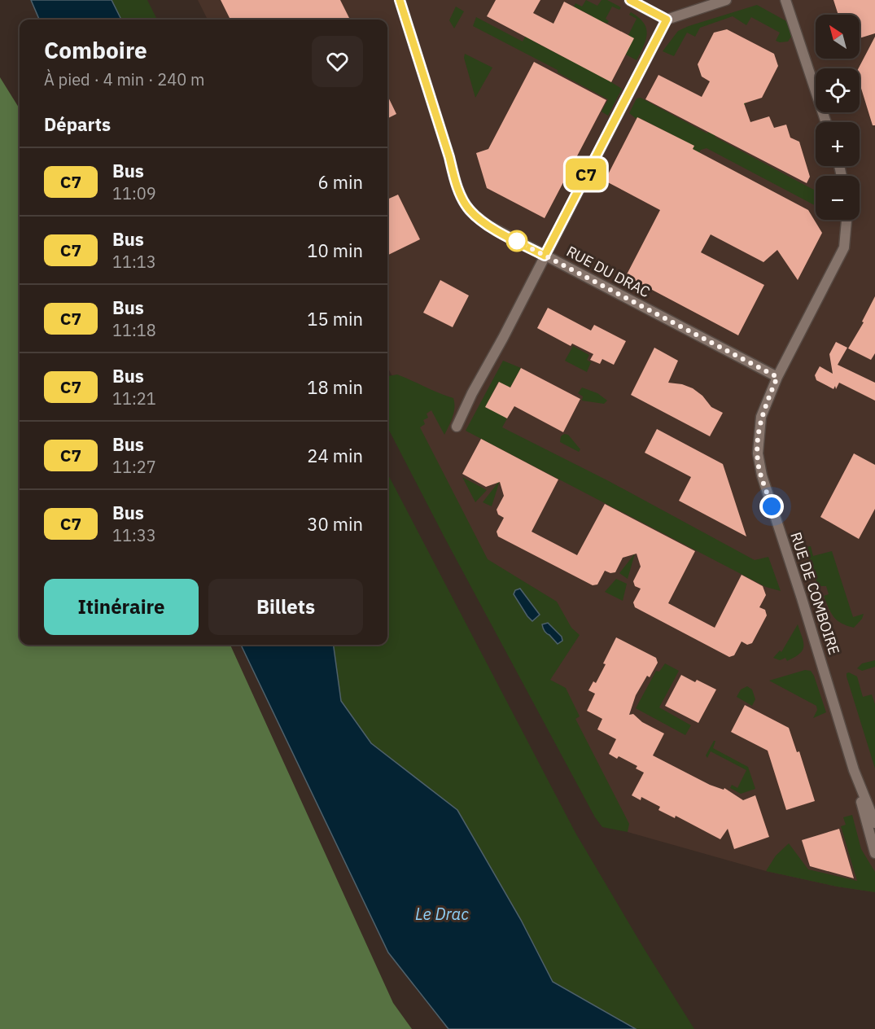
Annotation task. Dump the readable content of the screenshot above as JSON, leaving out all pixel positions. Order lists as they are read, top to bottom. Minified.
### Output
{"streets":{"street":["RUE DU DRAC","RUE DE COMBOIRE"]},"crossings":[["RUE DU DRAC","RUE DE COMBOIRE"]],"water":["Le Drac"],"lines":["bus line C7"],"north":"top left","page":{"on_map":"C7","map_buttons":["+","−"],"heading":[["Comboire","À pied · 4 min · 240 m"],"Départs"],"list":[{"mark":"C7","name":"Bus","note":"11:09","value":"6 min"},{"mark":"C7","name":"Bus","note":"11:13","value":"10 min"},{"mark":"C7","name":"Bus","note":"11:18","value":"15 min"},{"mark":"C7","name":"Bus","note":"11:21","value":"18 min"},{"mark":"C7","name":"Bus","note":"11:27","value":"24 min"},{"mark":"C7","name":"Bus","note":"11:33","value":"30 min"}],"buttons":["Itinéraire","Billets"]}}
